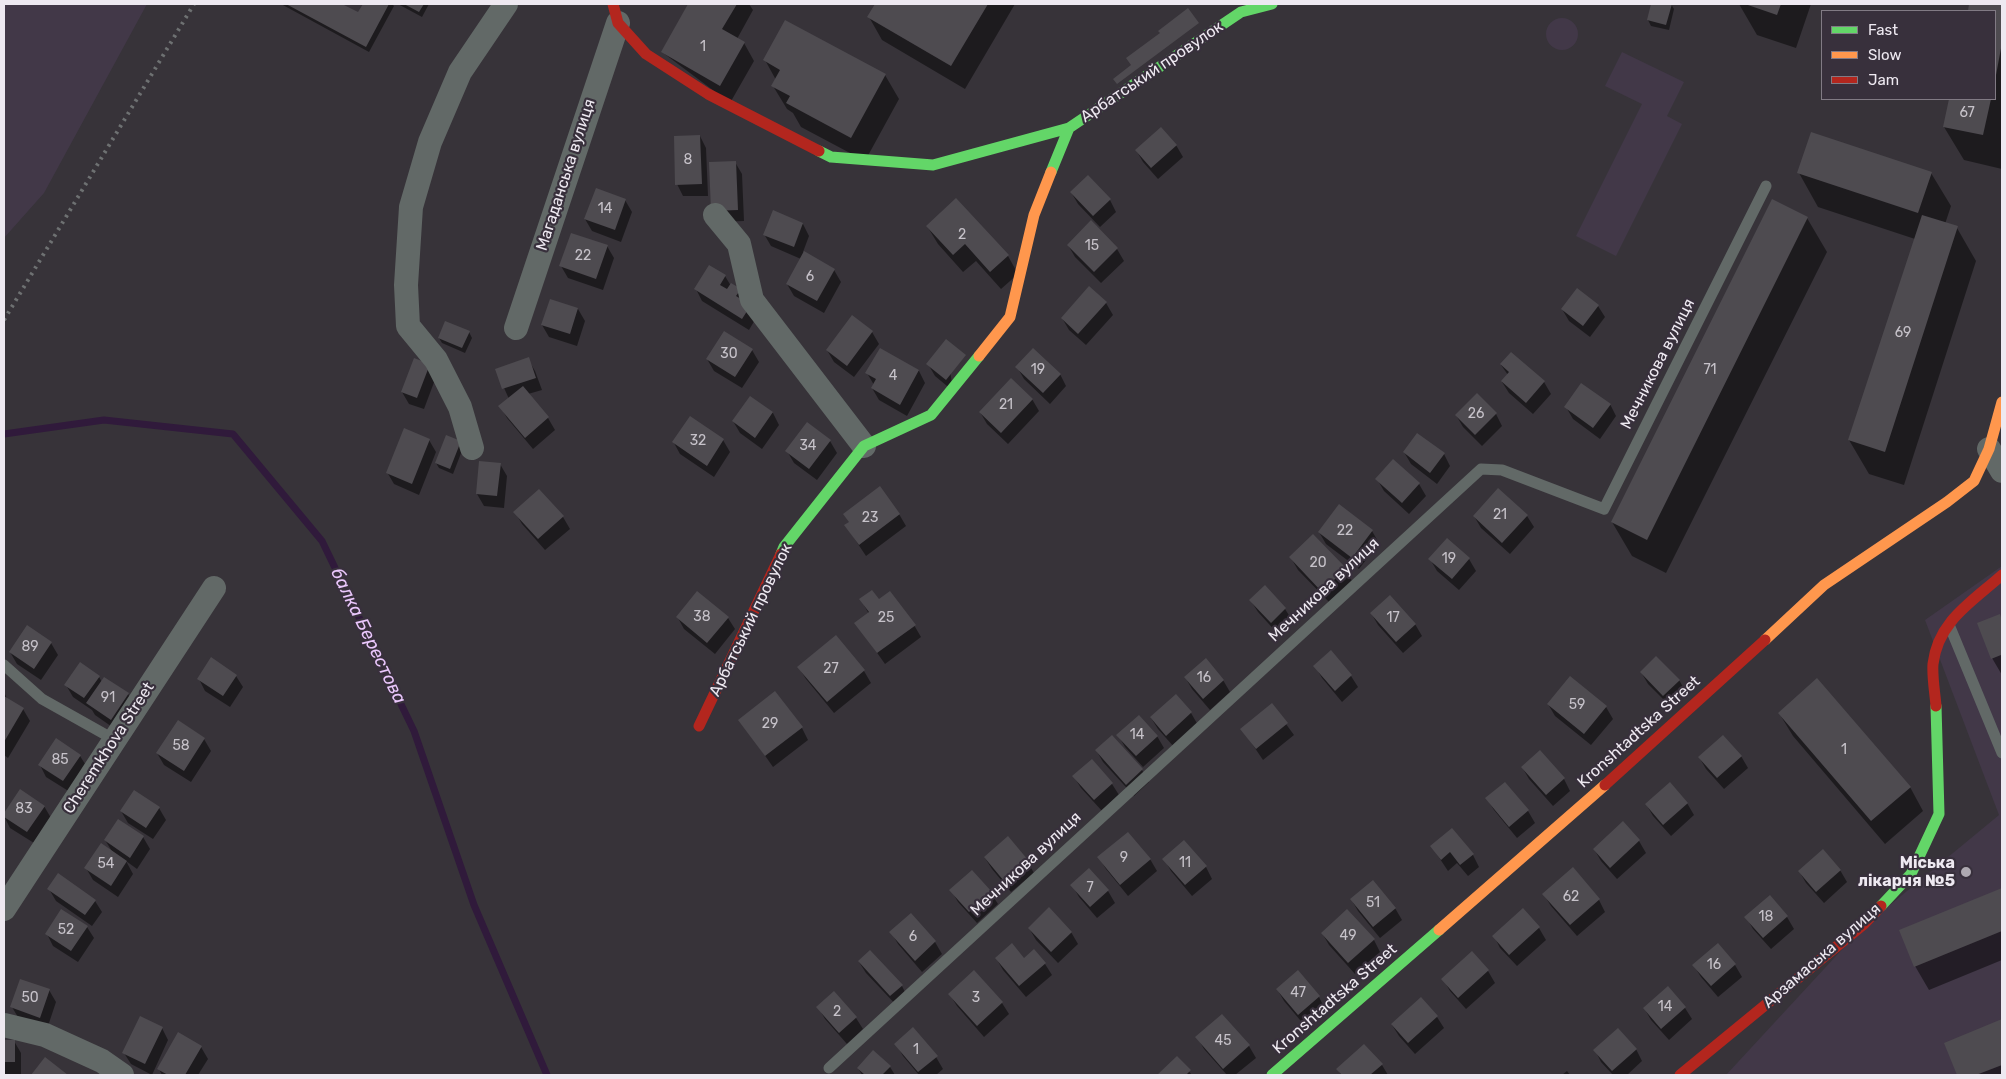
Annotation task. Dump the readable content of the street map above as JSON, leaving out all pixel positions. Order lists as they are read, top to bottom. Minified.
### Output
{"streets":{"street":["Арбатський провулок","Магаданська вулиця","Kronshtadtska Street","Cheremkhova Street","Арзамаська вулиця"],"lane":["Мечникова вулиця"]},"water":["балка Берестова"],"places":["Міська лікарня №5"],"house_numbers":["1","67","8","14","2","15","22","6","69","30","19","71","4","21","26","32","34","21","23","22","19","20","38","25","17","89","27","16","91","59","29","14","58","1","85","83","9","11","54","7","62","51","18","52","49","6","16","47","50","3","14","2","45","1"],"legend":["Fast","Slow","Jam"]}
